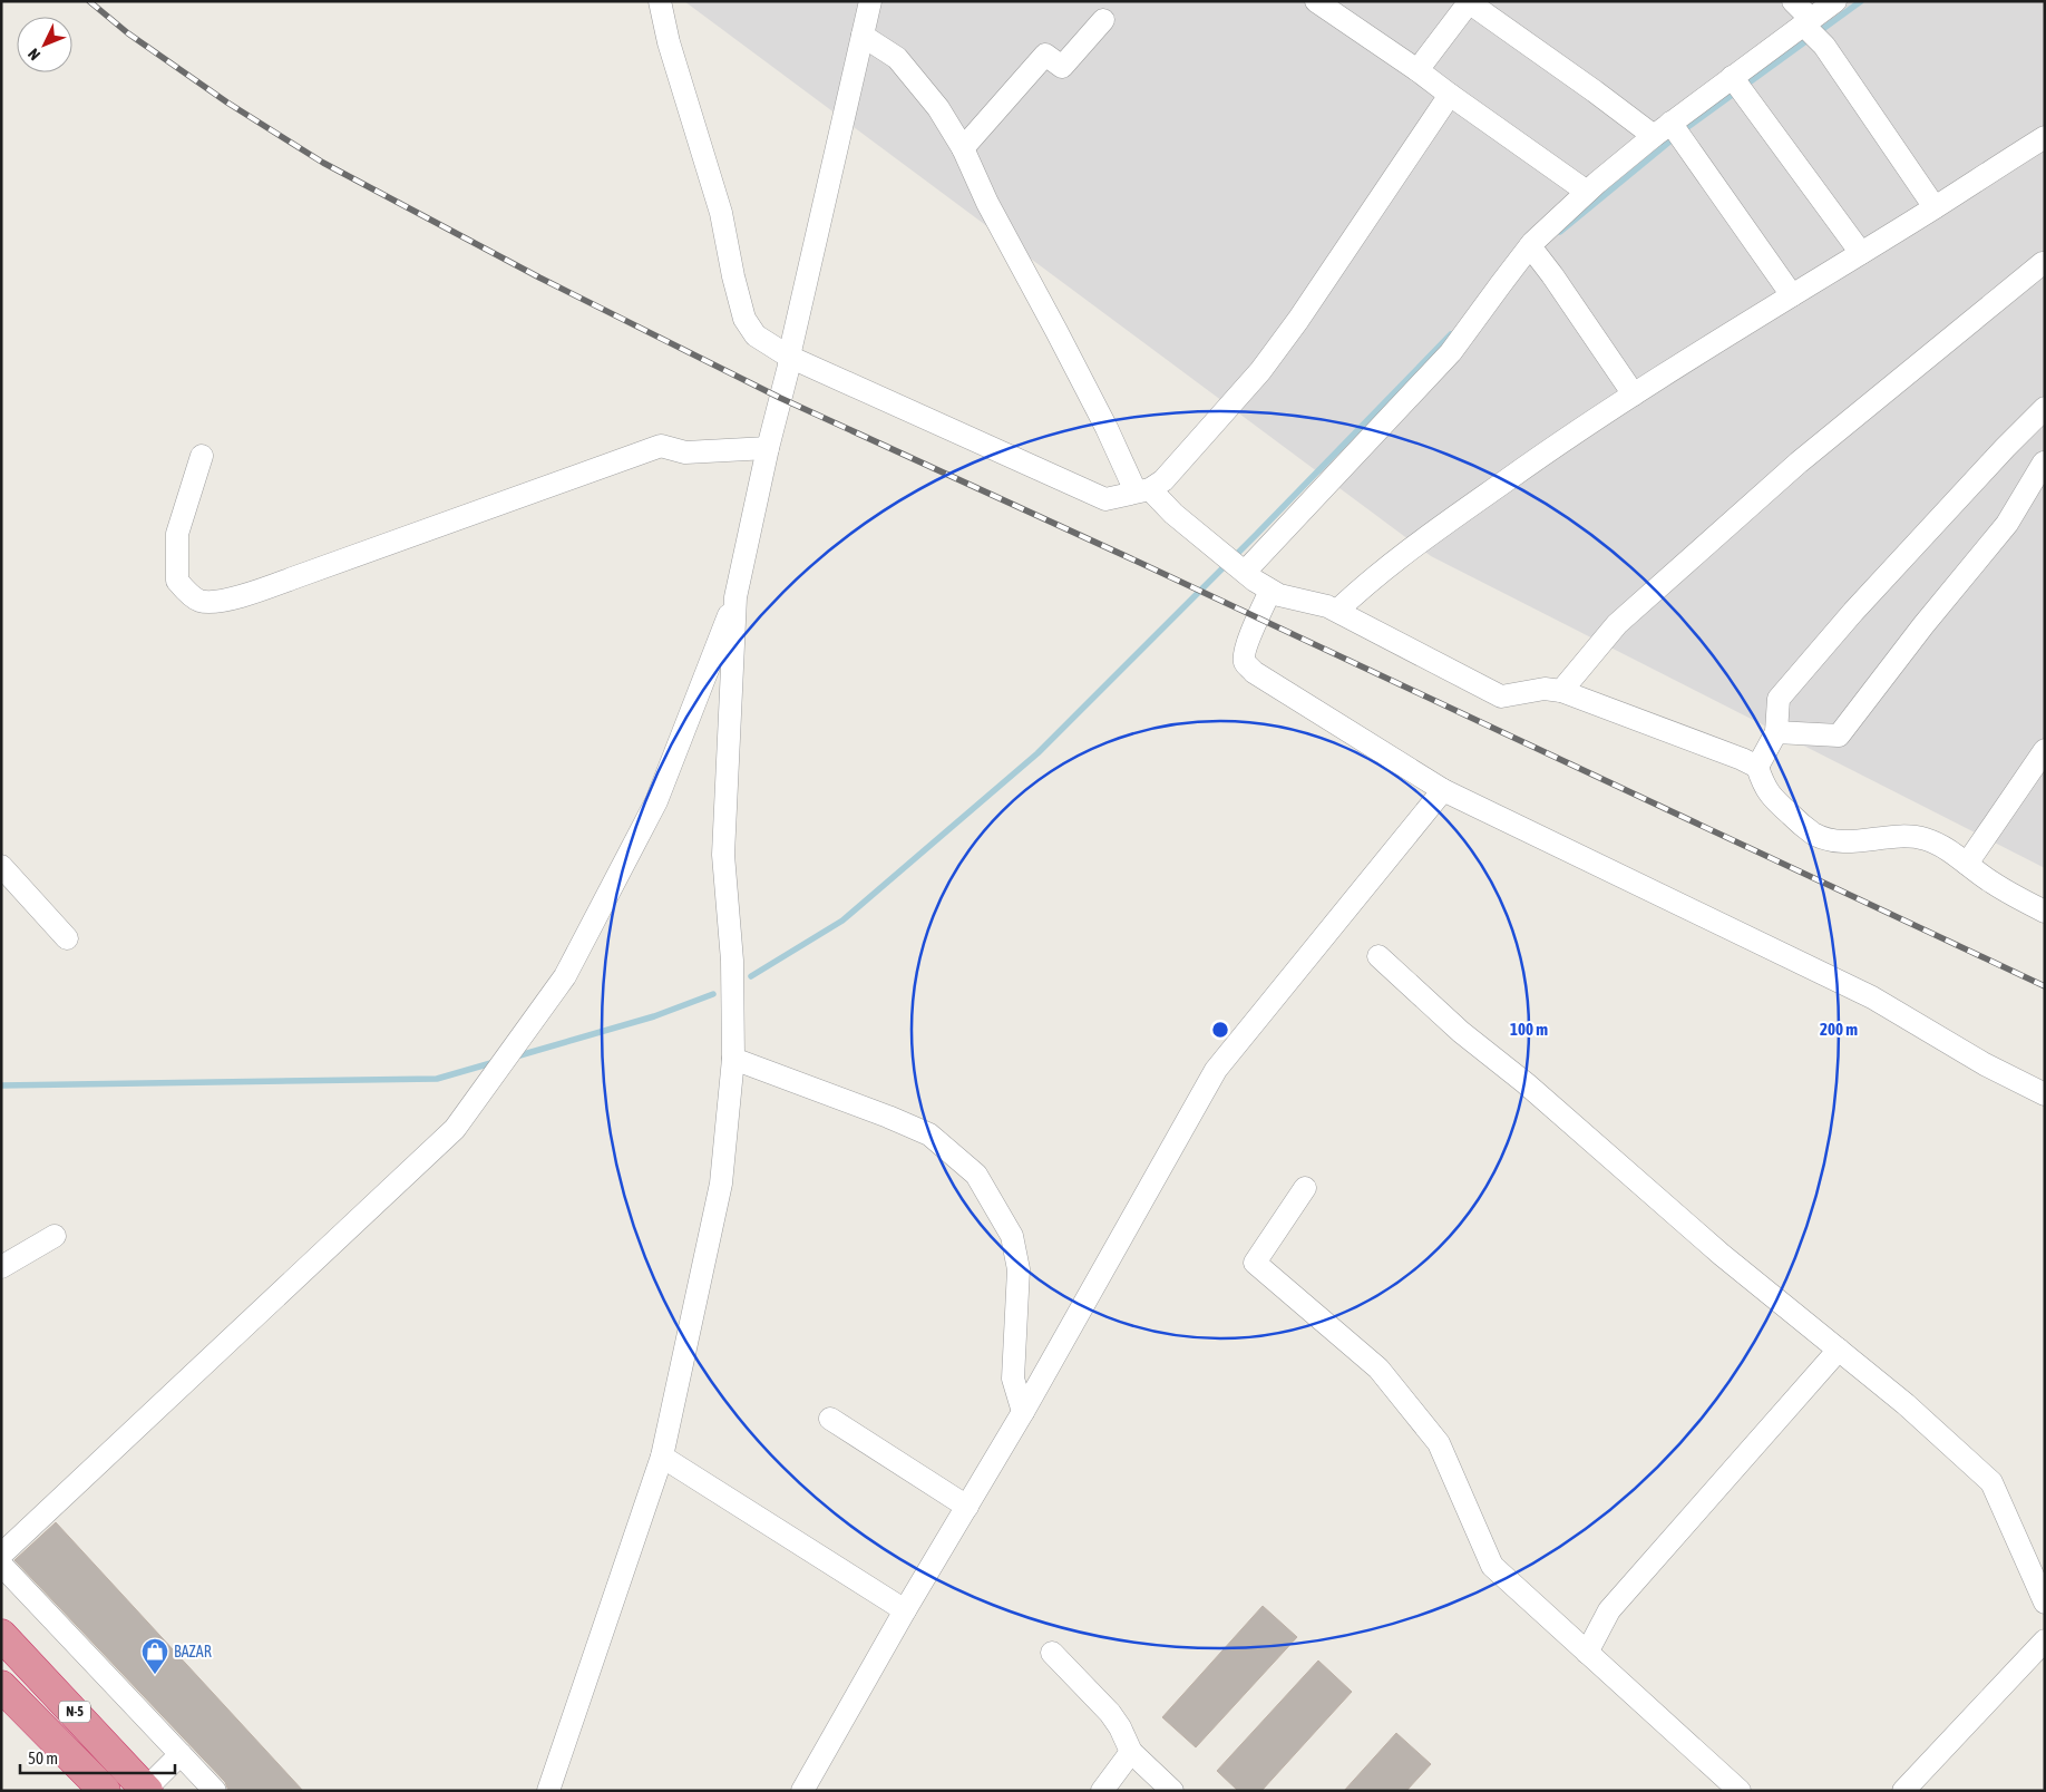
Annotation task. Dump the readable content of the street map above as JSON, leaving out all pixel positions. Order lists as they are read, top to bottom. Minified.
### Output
{"streets":{"highway":["N-5"]},"places":{"shop":["BAZAR"]},"scale_bar":"50 m","north":"bottom left","rings":["100 m","200 m"]}
